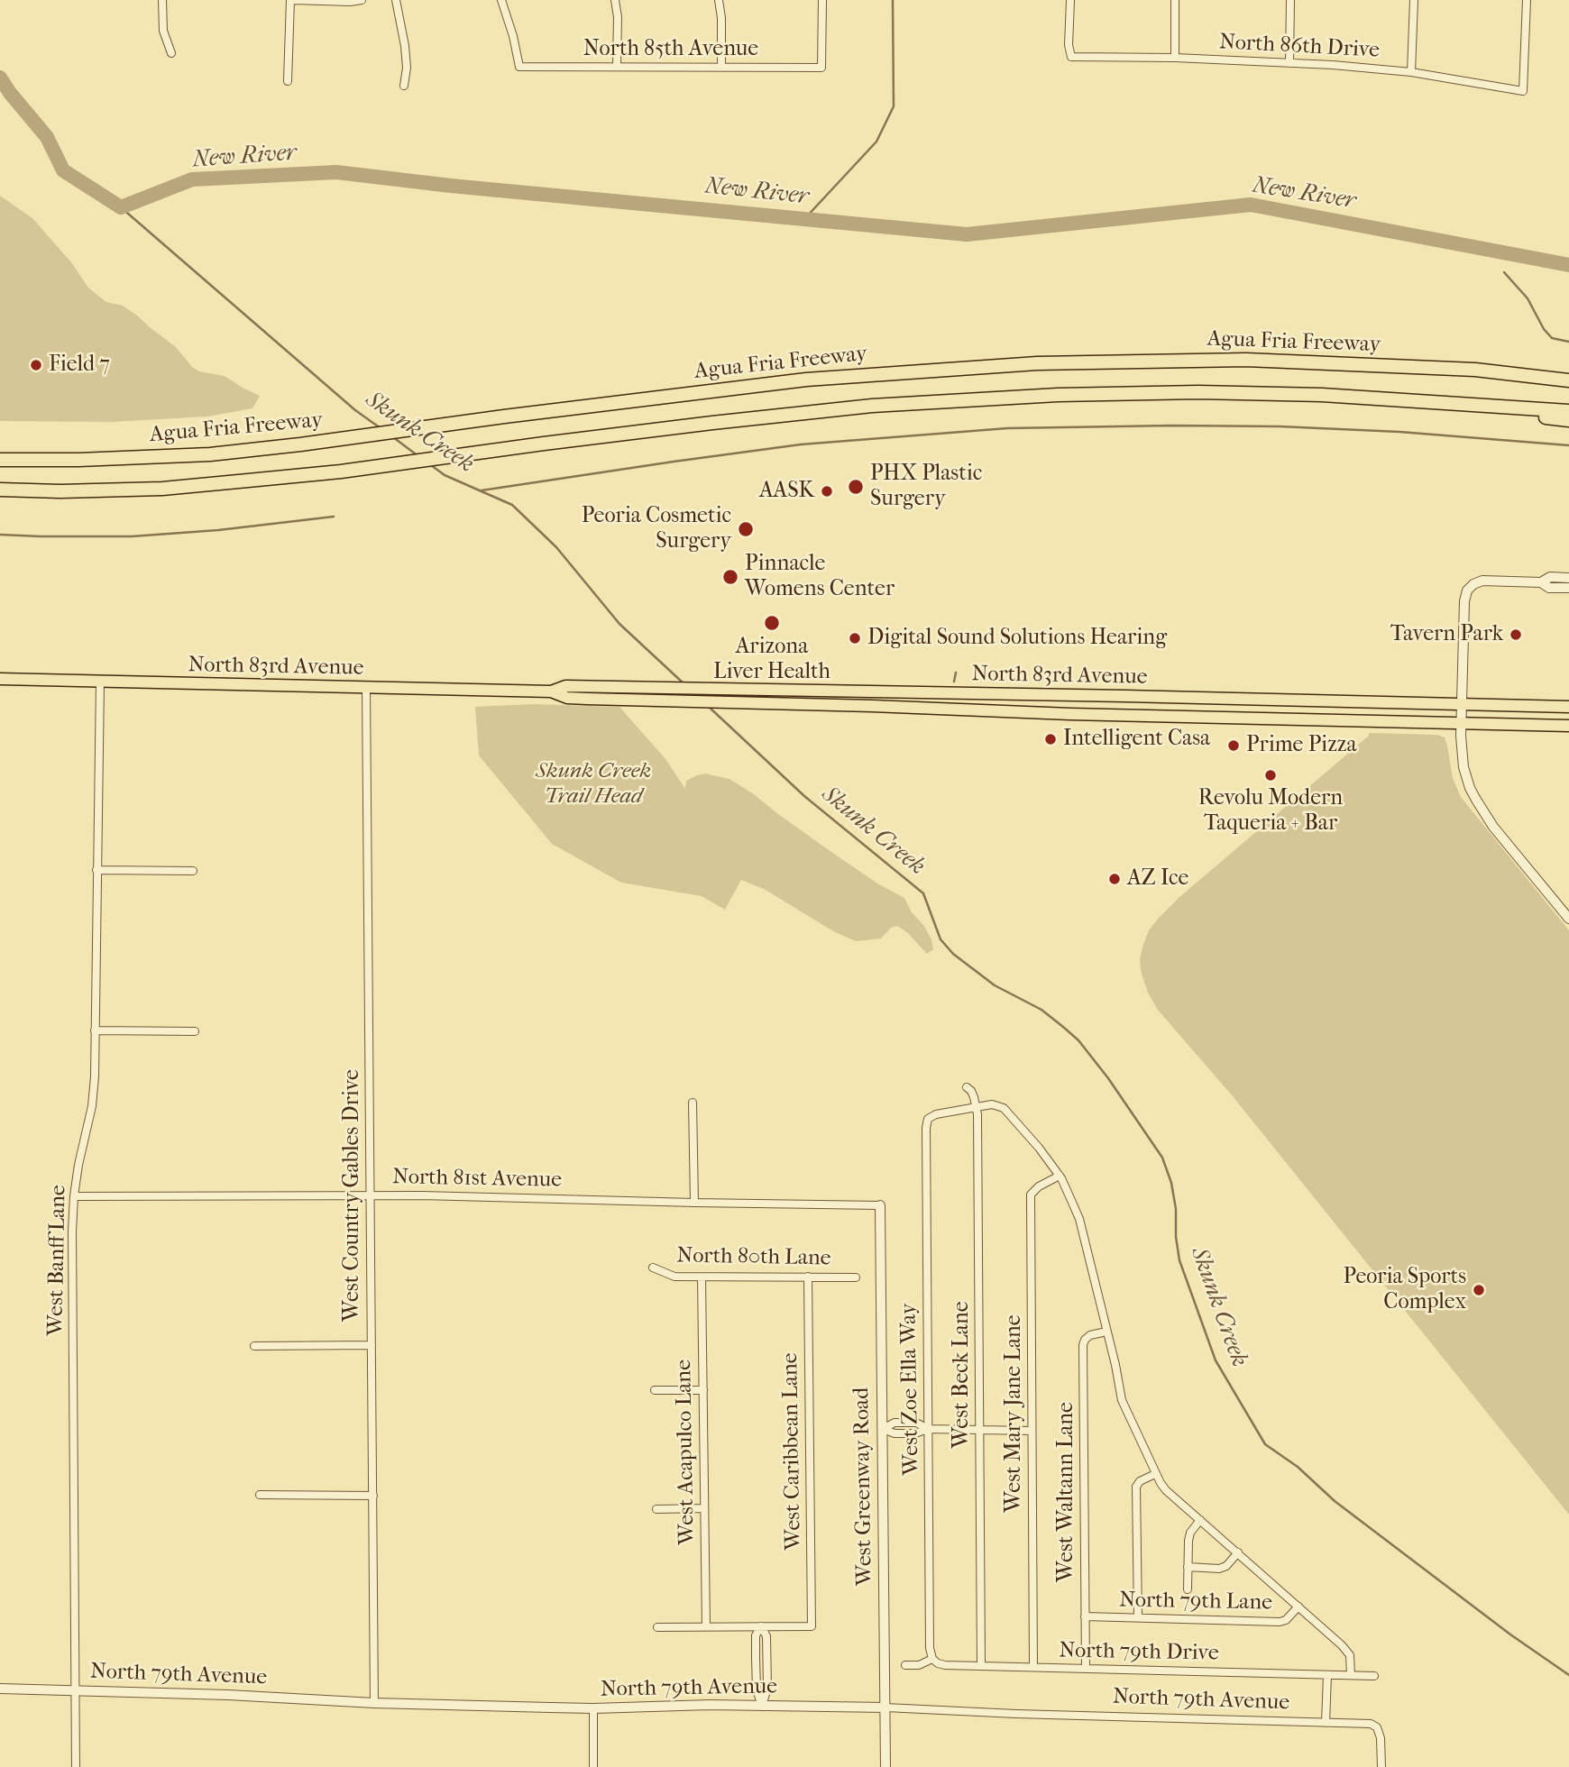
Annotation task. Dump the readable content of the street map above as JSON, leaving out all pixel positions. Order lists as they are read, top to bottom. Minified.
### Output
{"streets":{"highway":["Agua Fria Freeway"],"main road":["North 83rd Avenue"],"street":["North 86th Drive","North 85th Avenue","North 81st Avenue","West Country Gables Drive","North 80th Lane","West Banff Lane","West Beck Lane","West Zoe Ella Way","West Mary Jane Lane","West Caribbean Lane","West Acapulco Lane","West Greenway Road","West Waltann Lane","North 79th Lane","North 79th Drive","North 79th Avenue"]},"crossings":[["North 83rd Avenue","West Country Gables Drive"],["North 83rd Avenue","West Banff Lane"],["North 81st Avenue","West Country Gables Drive"],["North 81st Avenue","West Banff Lane"],["North 81st Avenue","West Greenway Road"],["West Country Gables Drive","North 79th Avenue"],["North 80th Lane","West Caribbean Lane"],["North 80th Lane","West Acapulco Lane"],["West Banff Lane","North 79th Avenue"],["West Beck Lane","West Zoe Ella Way"],["West Beck Lane","North 79th Drive"],["West Zoe Ella Way","North 79th Drive"],["West Mary Jane Lane","North 79th Drive"],["West Greenway Road","North 79th Avenue"],["West Waltann Lane","North 79th Lane"],["West Waltann Lane","North 79th Drive"]],"water":["New River","Skunk Creek"],"parks":["Skunk Creek Trail Head"],"places":["Field 7","PHX Plastic Surgery","AASK","Peoria Cosmetic Surgery","Pinnacle Womens Center","Arizona Liver Health","Tavern Park","Digital Sound Solutions Hearing","Intelligent Casa","Prime Pizza","Revolu Modern Taqueria + Bar","AZ Ice","Peoria Sports Complex"]}
